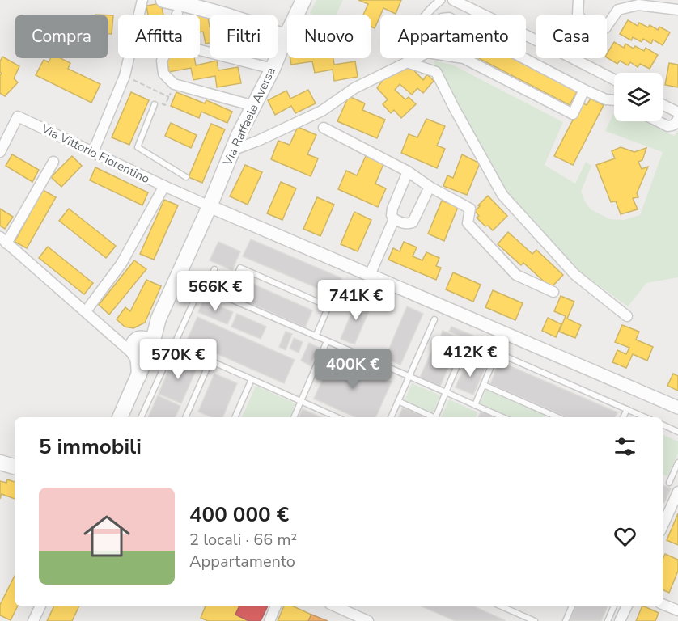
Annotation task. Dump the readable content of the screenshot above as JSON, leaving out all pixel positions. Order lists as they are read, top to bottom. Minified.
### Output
{"streets":{"main road":["Via Raffaele Aversa"],"street":["Via Vittorio Fiorentino"]},"crossings":[["Via Raffaele Aversa","Via Vittorio Fiorentino"]],"page":{"chip":["Compra","Affitta","Filtri","Nuovo","Appartamento","Casa"],"price":["566K €","741K €","412K €","570K €","400K €"],"heading":"5 immobili","list":[{"name":"400 000 €","note":"2 locali · 66 m² · Appartamento"}]}}
